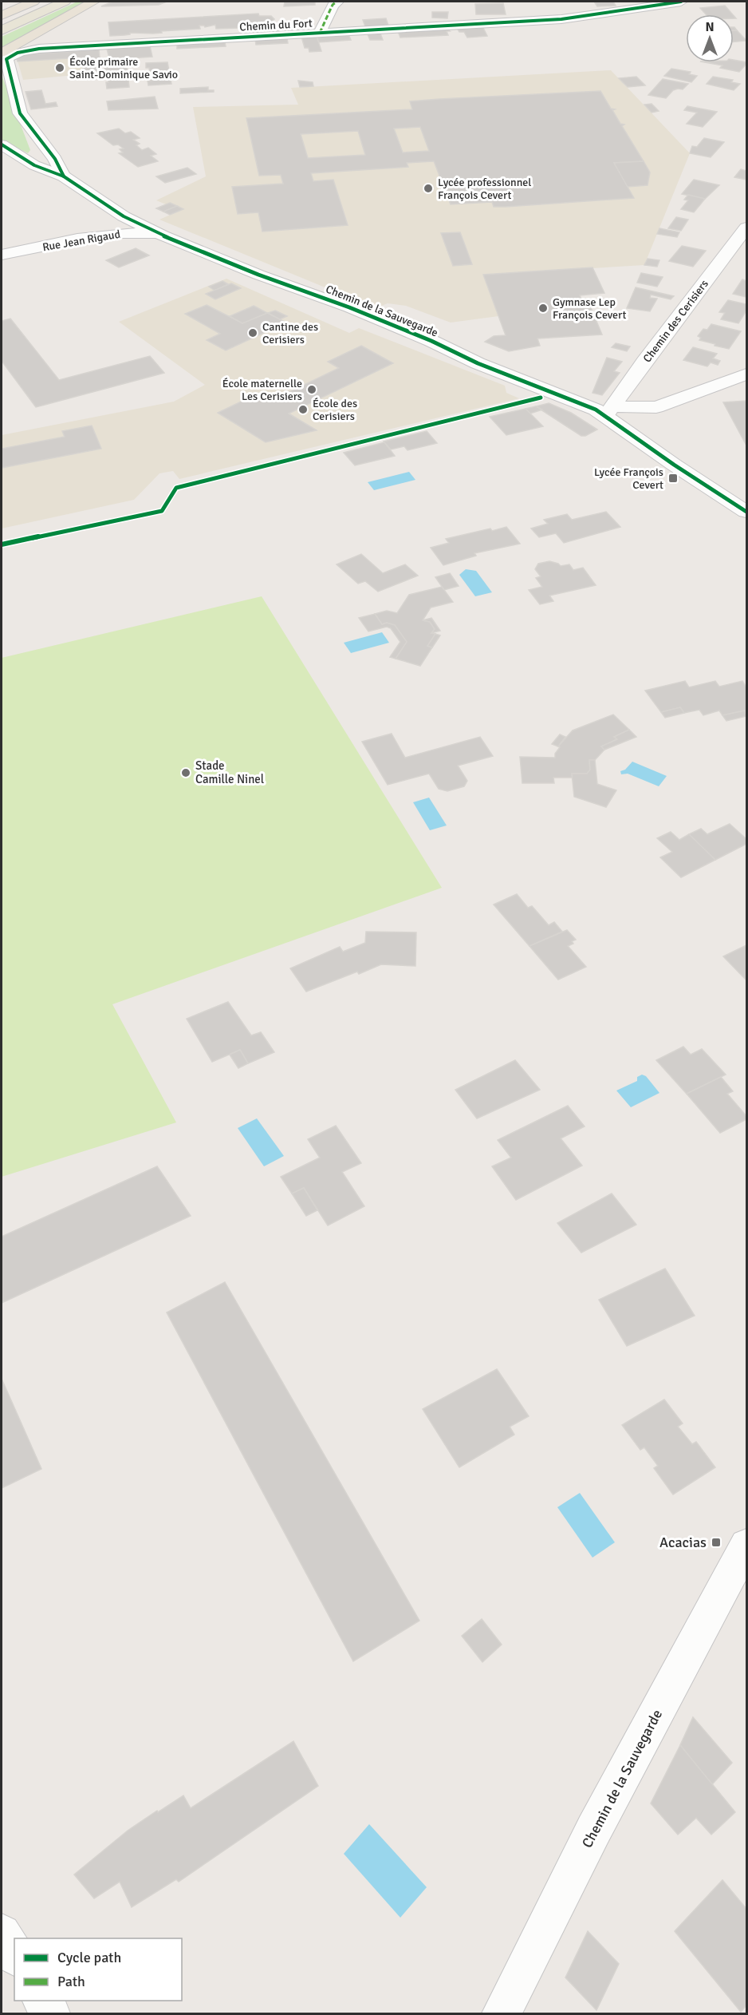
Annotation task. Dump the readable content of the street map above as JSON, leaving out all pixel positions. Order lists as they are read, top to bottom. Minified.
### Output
{"streets":{"street":["Chemin du Fort","Rue Jean Rigaud","Chemin de la Sauvegarde","Chemin des Cerisiers"]},"crossings":[["Chemin du Fort","Chemin de la Sauvegarde"],["Rue Jean Rigaud","Chemin de la Sauvegarde"],["Chemin de la Sauvegarde","Chemin des Cerisiers"]],"places":{"other":["École primaire Saint-Dominique Savio","Lycée professionnel François Cevert","Gymnase Lep François Cevert","Cantine des Cerisiers","École maternelle Les Cerisiers","École des Cerisiers","Stade Camille Ninel"],"transit":["Lycée François Cevert","Acacias"]},"legend":["Cycle path","Path"],"north":"top"}
